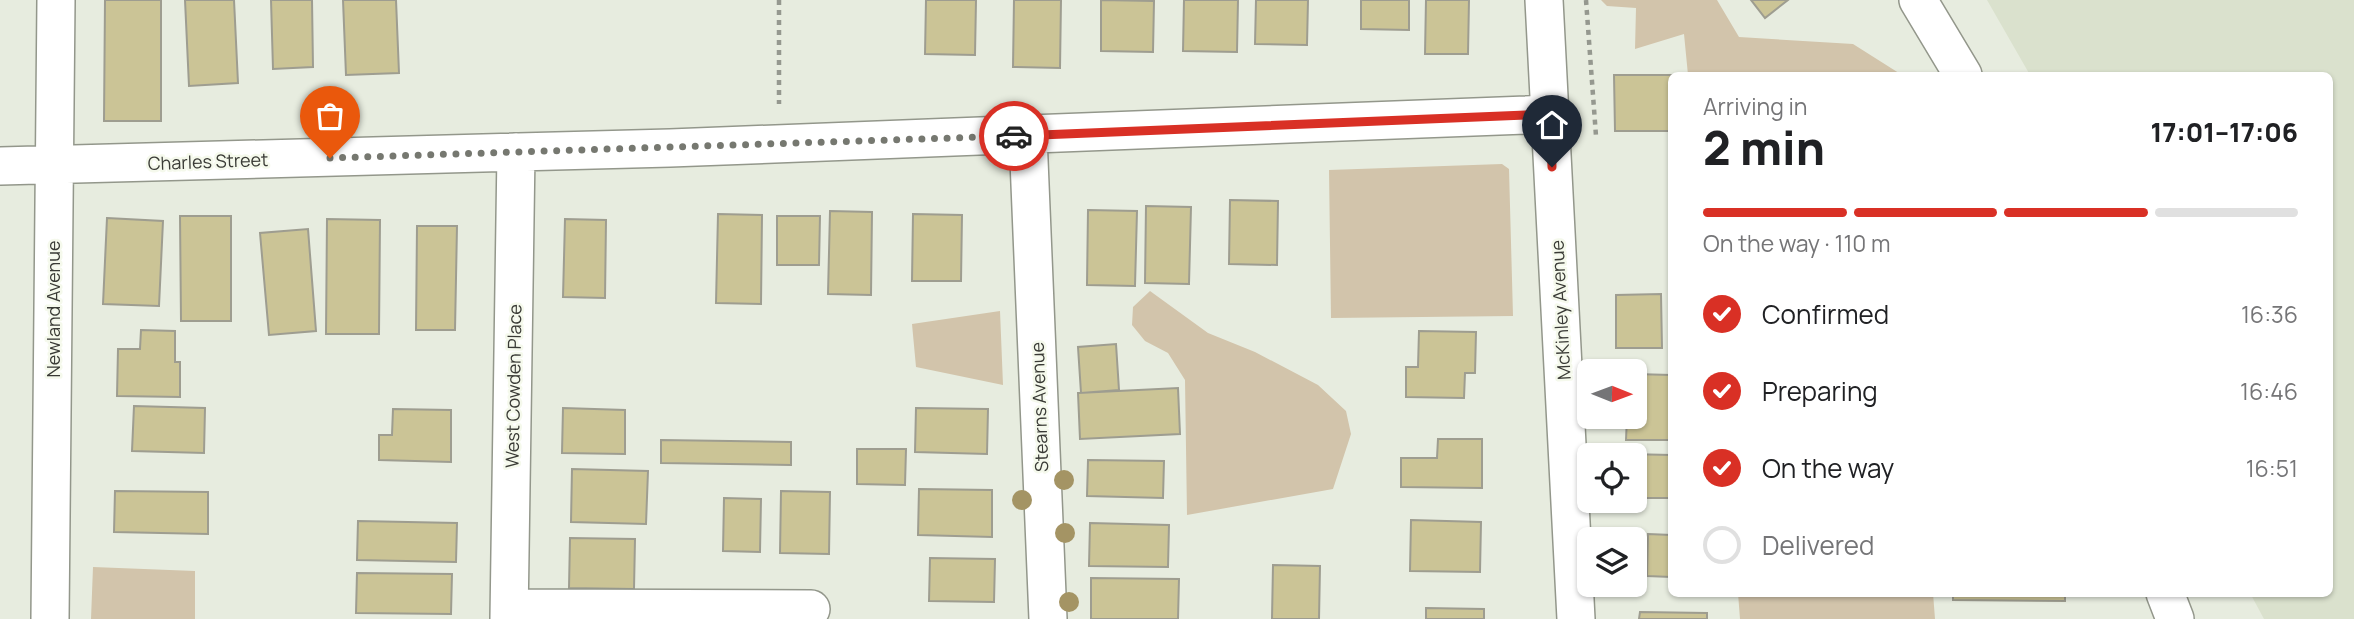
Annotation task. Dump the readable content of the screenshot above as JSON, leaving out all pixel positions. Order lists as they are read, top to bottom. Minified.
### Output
{"streets":{"street":["Charles Street","Newland Avenue","McKinley Avenue","West Cowden Place","Stearns Avenue"]},"crossings":[["Charles Street","Newland Avenue"],["Charles Street","McKinley Avenue"],["Charles Street","West Cowden Place"],["Charles Street","Stearns Avenue"]],"north":"right","page":{"heading":["2 min","Arriving in","17:01–17:06"],"bar":"On the way · 110 m","list":[["Confirmed","16:36"],["Preparing","16:46"],["On the way","16:51"],"Delivered"]}}
